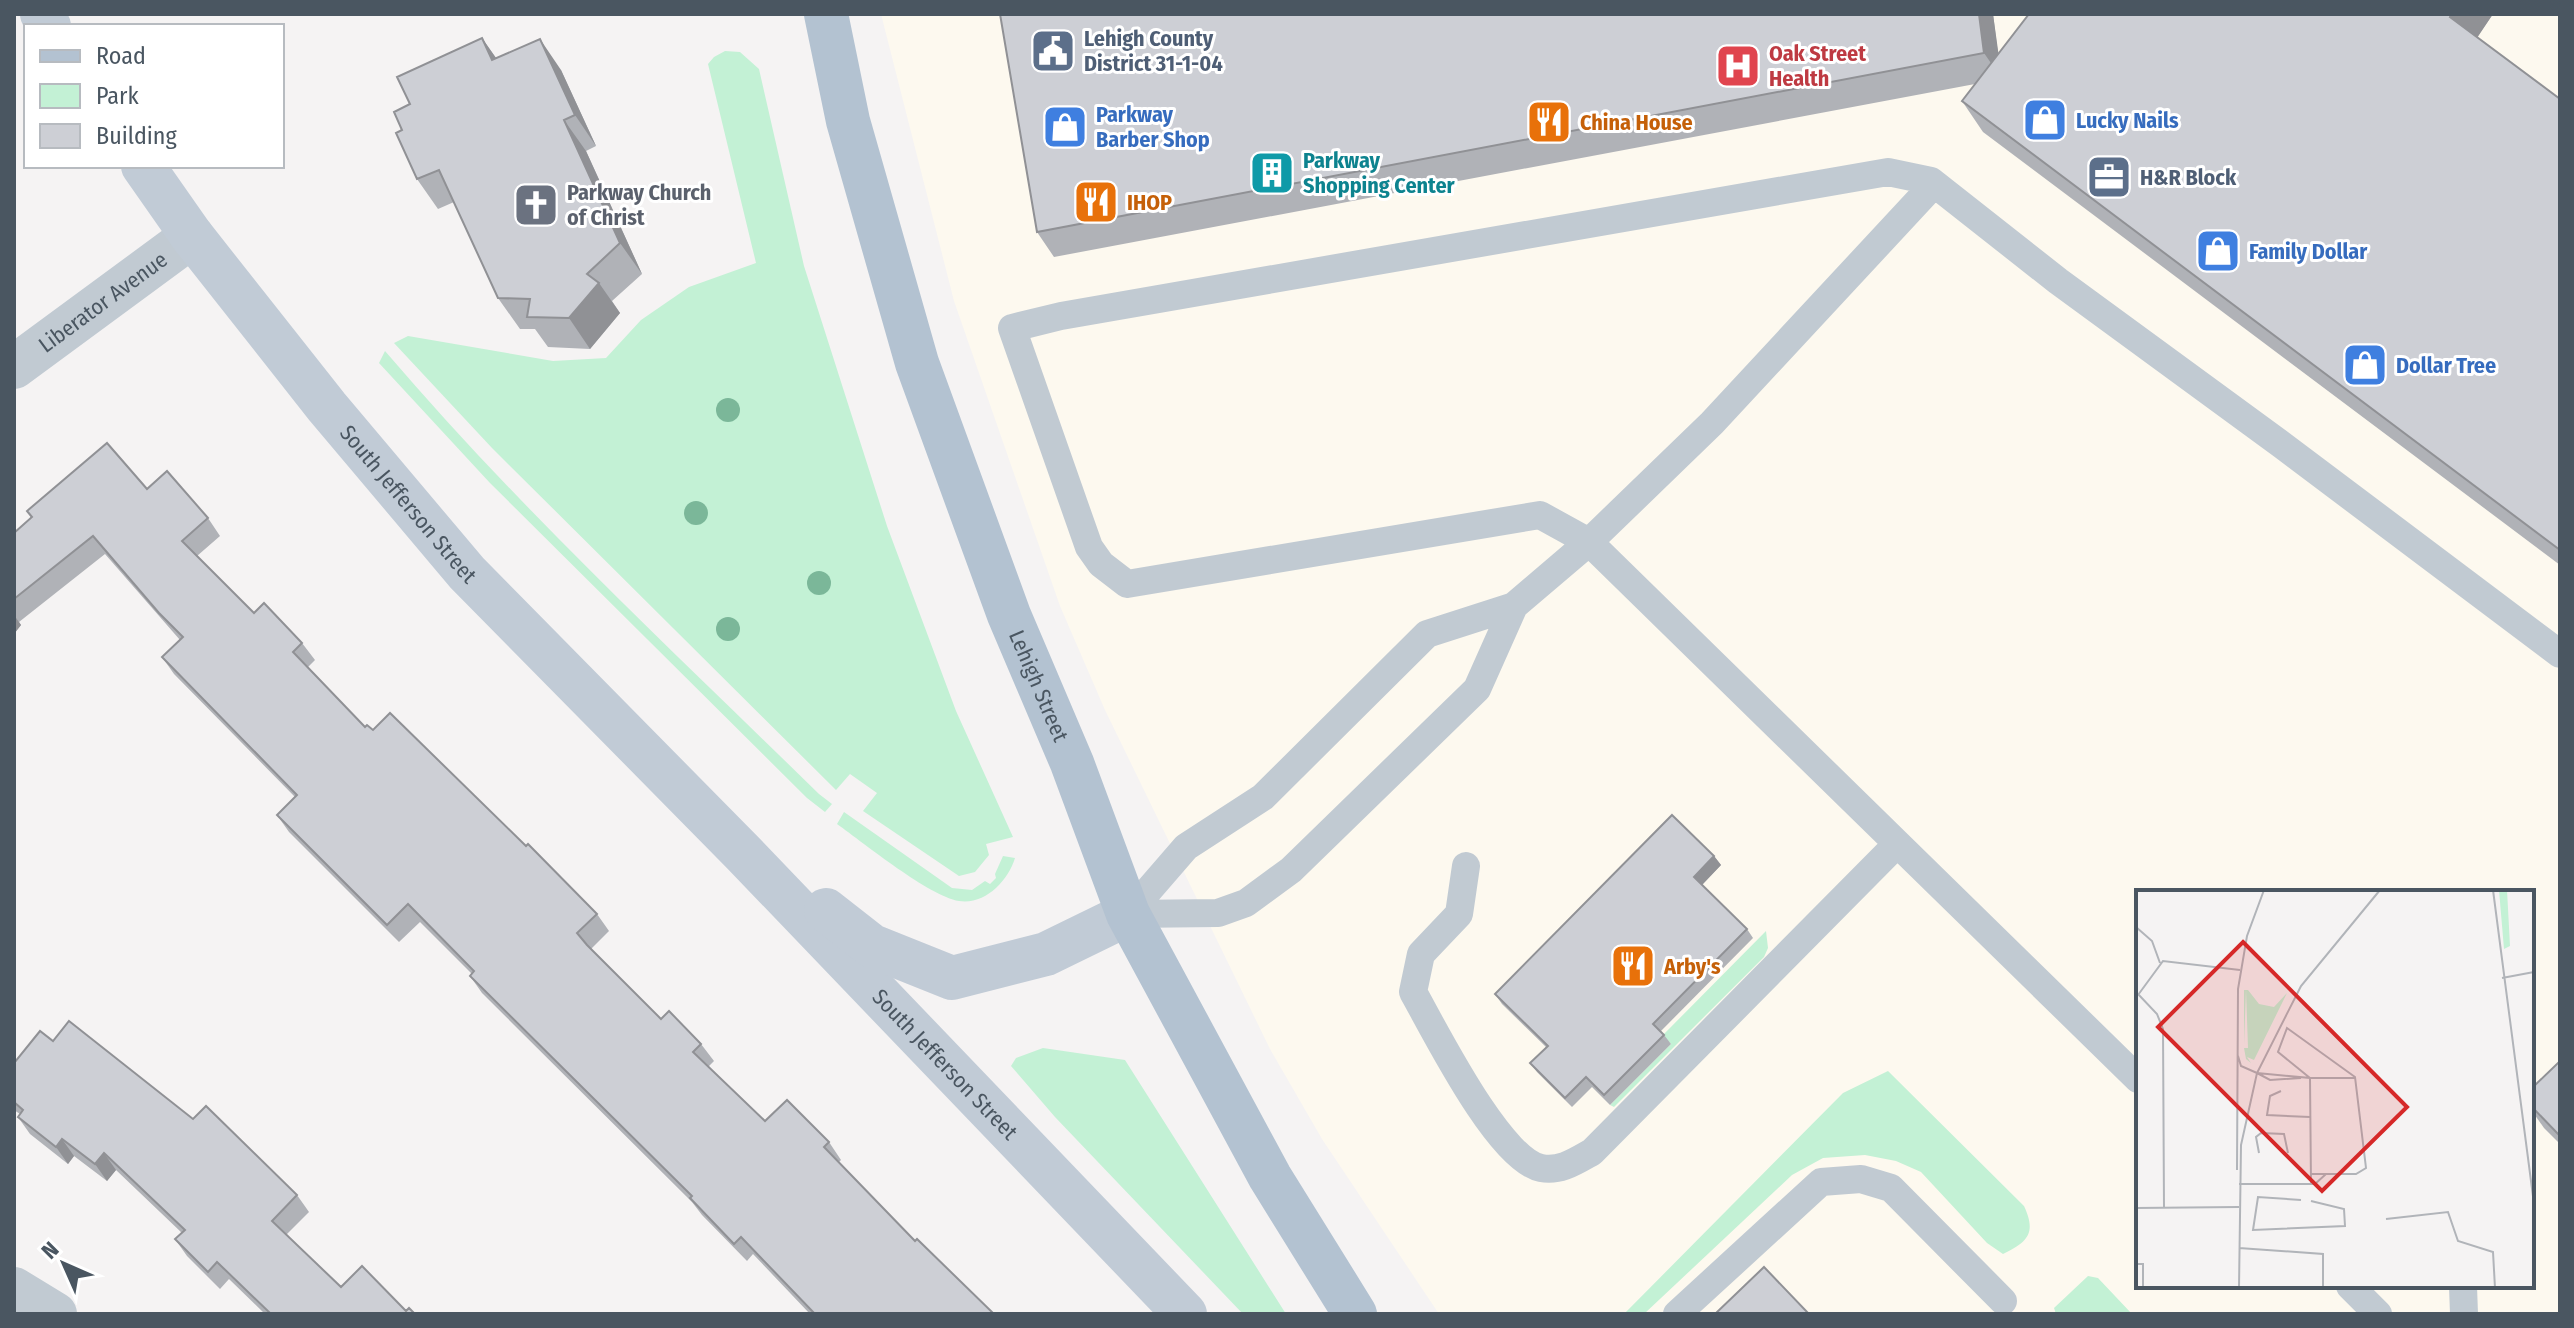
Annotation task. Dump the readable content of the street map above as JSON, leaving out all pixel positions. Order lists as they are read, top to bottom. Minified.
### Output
{"streets":{"main road":["South Jefferson Street","Lehigh Street"],"street":["Liberator Avenue"]},"crossings":[["Liberator Avenue","South Jefferson Street"],["South Jefferson Street","Lehigh Street"]],"places":{"public building":["Lehigh County District 31-1-04"],"hospital":["Oak Street Health"],"shop":["Lucky Nails","Parkway Barber Shop","Family Dollar","Dollar Tree"],"restaurant":["China House","IHOP","Arby's"],"building":["Parkway Shopping Center"],"office":["H&R Block"],"church":["Parkway Church of Christ"]},"legend":["Road","Park","Building"],"north":"top left"}
